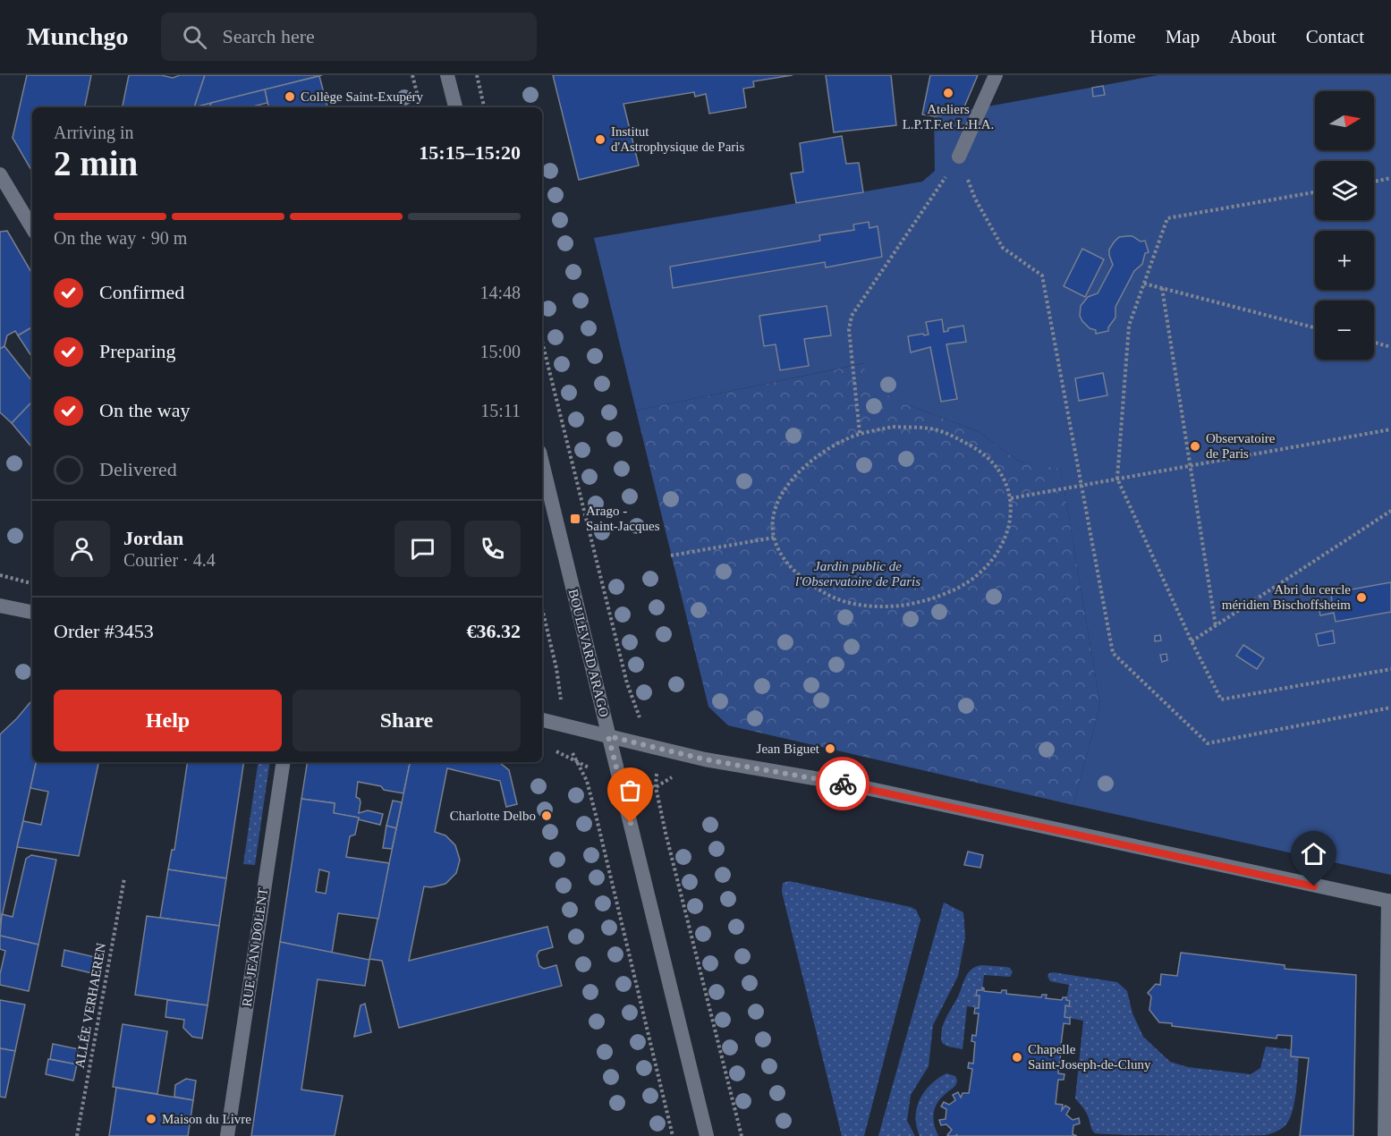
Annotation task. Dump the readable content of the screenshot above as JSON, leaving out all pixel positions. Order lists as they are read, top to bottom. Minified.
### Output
{"streets":{"street":["BOULEVARD ARAGO","RUE JEAN DOLENT"],"path":["ALLÉE VERHAEREN"]},"parks":["Jardin public de l'Observatoire de Paris"],"places":{"other":["Ateliers L.P.T.F.et L.H.A.","Collège Saint-Exupéry","Institut d'Astrophysique de Paris","Observatoire de Paris","Abri du cercle méridien Bischoffsheim","Jean Biguet","Charlotte Delbo","Chapelle Saint-Joseph-de-Cluny","Maison du Livre"],"transit":["Arago - Saint-Jacques"]},"north":"right","page":{"header":"Munchgo","search":"Search here","nav":["Home","Map","About","Contact"],"map_buttons":["+","−"],"heading":["2 min","Arriving in","15:15–15:20"],"panel":["Jordan","Courier · 4.4","Order #3453","€36.32"],"bar":"On the way · 90 m","list":[["Confirmed","14:48"],["Preparing","15:00"],["On the way","15:11"],"Delivered"],"buttons":["Help","Share"]}}
